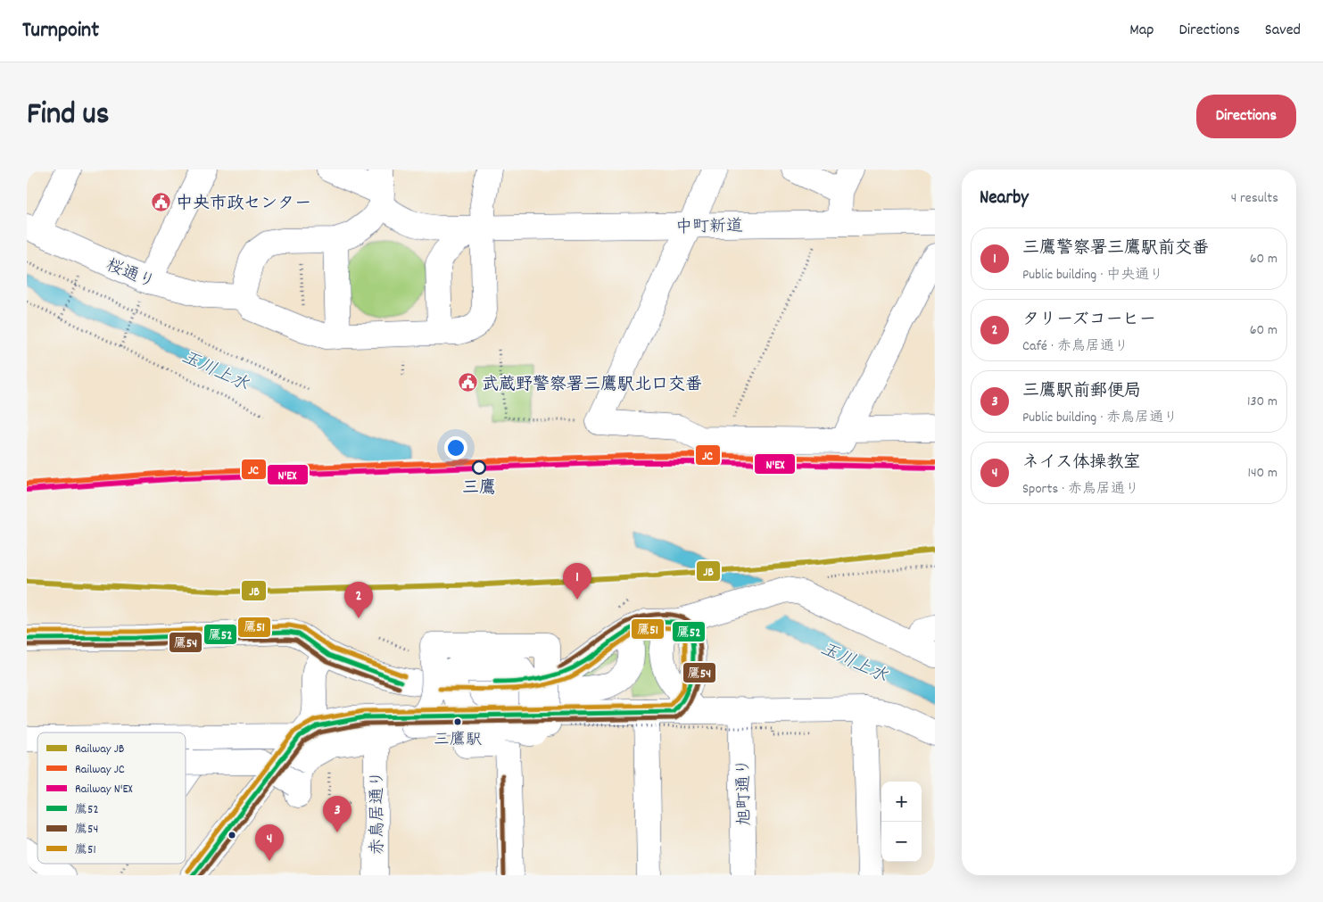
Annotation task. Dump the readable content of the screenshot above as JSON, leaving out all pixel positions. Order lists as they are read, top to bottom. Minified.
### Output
{"streets":{"street":["中町新道","桜通り","旭町通り","赤鳥居通り"]},"water":["玉川上水"],"places":{"public building":["中央市政センター","武蔵野警察署三鷹駅北口交番"],"other":["三鷹","三鷹駅"]},"lines":["rail line JC","rail line N'EX","rail line JB","transit line 鷹54","transit line 鷹52","transit line 鷹51"],"legend":["Railway JB","Railway JC","Railway N'EX","鷹52","鷹54","鷹51"],"page":{"header":"Turnpoint","nav":["Map","Directions","Saved"],"title":"Find us","buttons":"Directions","heading":["Nearby","4 results"],"list":[{"mark":"1","name":"三鷹警察署三鷹駅前交番","note":"Public building · 中央通り","value":"60 m"},{"mark":"2","name":"タリーズコーヒー","note":"Café · 赤鳥居通り","value":"60 m"},{"mark":"3","name":"三鷹駅前郵便局","note":"Public building · 赤鳥居通り","value":"130 m"},{"mark":"4","name":"ネイス体操教室","note":"Sports · 赤鳥居通り","value":"140 m"}],"pins":["1","2","3","4"],"map_buttons":["+","−"]}}
